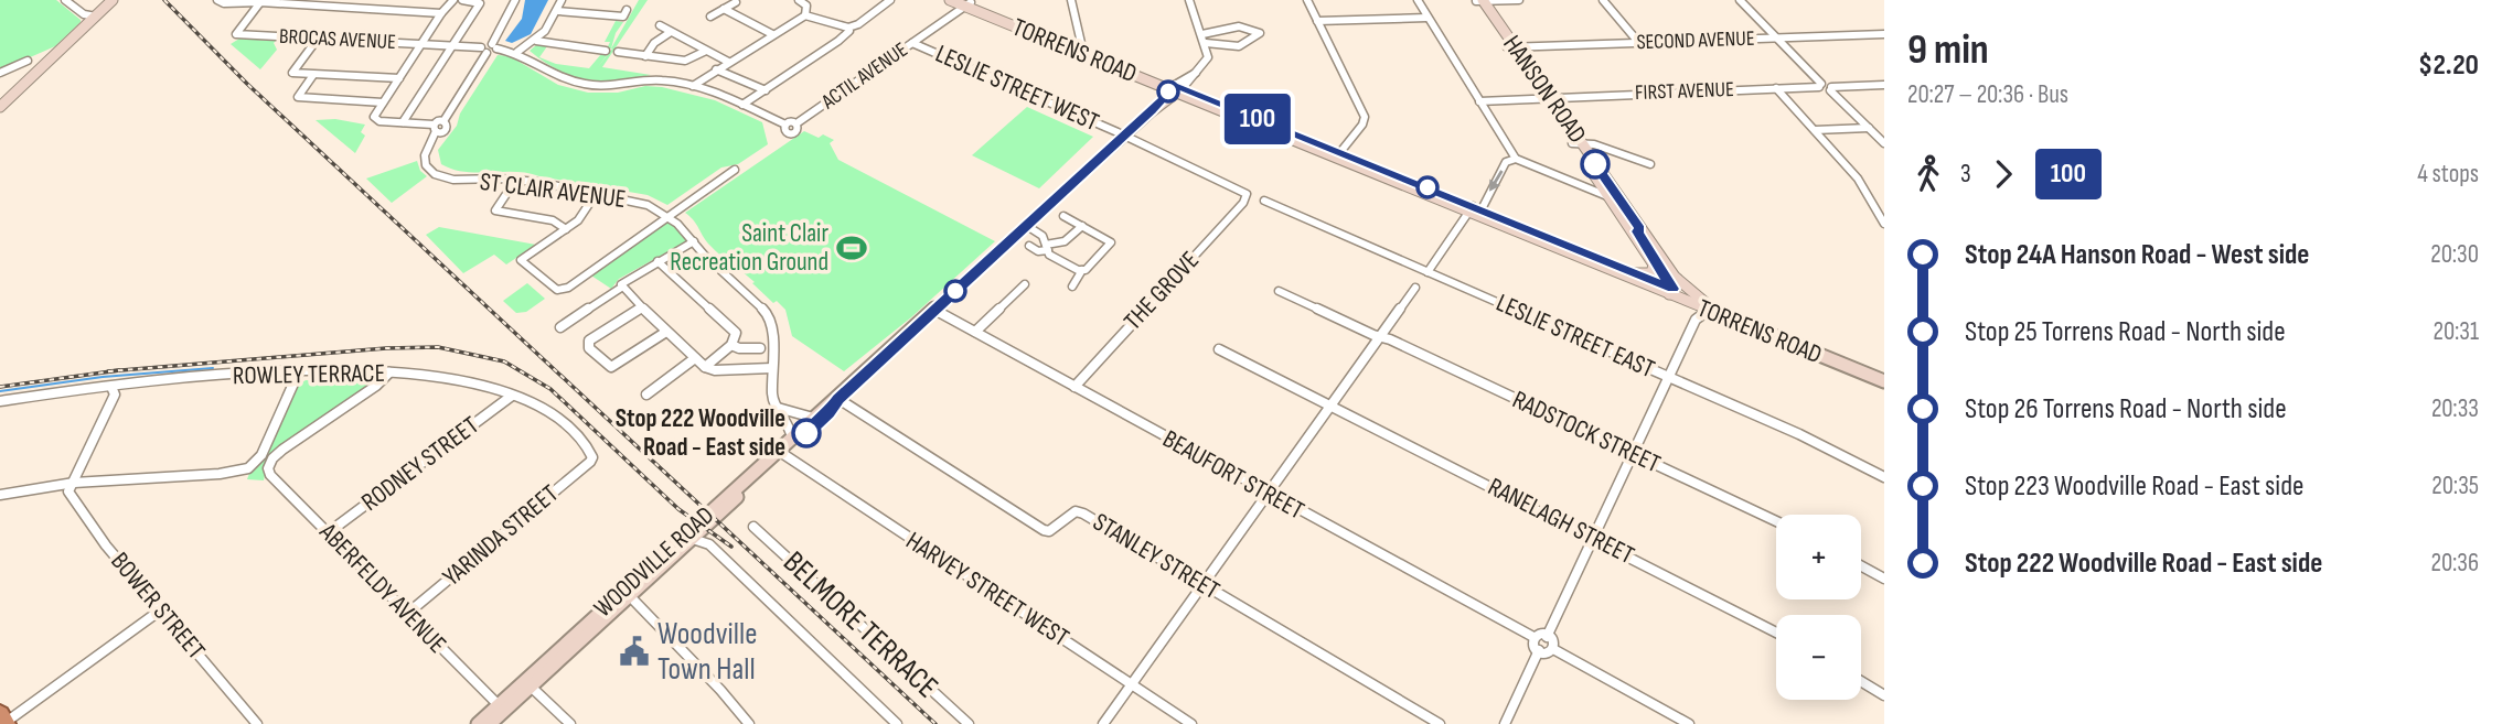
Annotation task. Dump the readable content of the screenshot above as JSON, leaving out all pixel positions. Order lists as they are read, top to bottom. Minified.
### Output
{"streets":{"main road":["TORRENS ROAD","HANSON ROAD","WOODVILLE ROAD"],"street":["BROCAS AVENUE","SECOND AVENUE","ACTIL AVENUE","LESLIE STREET WEST","FIRST AVENUE","ST CLAIR AVENUE","THE GROVE","LESLIE STREET EAST","ROWLEY TERRACE","RADSTOCK STREET","RODNEY STREET","BEAUFORT STREET","RANELAGH STREET","YARINDA STREET","STANLEY STREET","ABERFELDY AVENUE","HARVEY STREET WEST","BOWER STREET","BELMORE TERRACE"]},"crossings":[["SECOND AVENUE","HANSON ROAD"],["TORRENS ROAD","ACTIL AVENUE"],["TORRENS ROAD","HANSON ROAD"],["TORRENS ROAD","WOODVILLE ROAD"],["ACTIL AVENUE","LESLIE STREET WEST"],["LESLIE STREET WEST","THE GROVE"],["LESLIE STREET WEST","WOODVILLE ROAD"],["HANSON ROAD","FIRST AVENUE"],["ST CLAIR AVENUE","WOODVILLE ROAD"],["THE GROVE","BEAUFORT STREET"],["ROWLEY TERRACE","RODNEY STREET"],["ROWLEY TERRACE","YARINDA STREET"],["ROWLEY TERRACE","ABERFELDY AVENUE"],["RODNEY STREET","ABERFELDY AVENUE"],["BEAUFORT STREET","WOODVILLE ROAD"],["YARINDA STREET","ABERFELDY AVENUE"],["STANLEY STREET","WOODVILLE ROAD"],["WOODVILLE ROAD","ABERFELDY AVENUE"],["WOODVILLE ROAD","HARVEY STREET WEST"]],"places":{"sports":["Saint Clair Recreation Ground"],"other":["Stop 222 Woodville Road - East side"],"public building":["Woodville Town Hall"]},"lines":["bus line 100"],"page":{"on_map":"100","heading":["9 min","20:27 – 20:36 · Bus","$2.20"],"legs":["3","100","4 stops"],"list":[{"name":"Stop 24A Hanson Road - West side","value":"20:30"},{"name":"Stop 25 Torrens Road - North side","value":"20:31"},{"name":"Stop 26 Torrens Road - North side","value":"20:33"},{"name":"Stop 223 Woodville Road - East side","value":"20:35"},{"name":"Stop 222 Woodville Road - East side","value":"20:36"}],"map_buttons":["+","−"]}}
